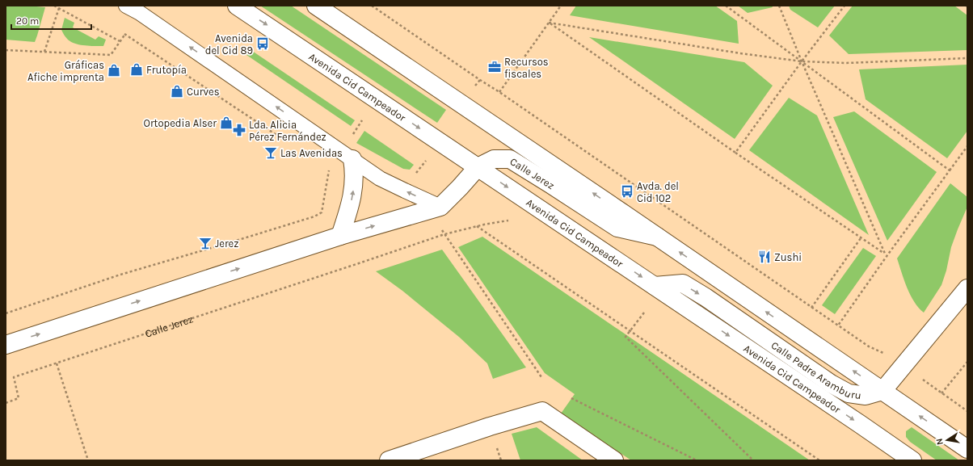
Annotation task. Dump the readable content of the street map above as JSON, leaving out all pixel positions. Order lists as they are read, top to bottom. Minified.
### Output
{"streets":{"main road":["Avenida Cid Campeador","Calle Jerez","Calle Padre Aramburu"]},"crossings":[["Avenida Cid Campeador","Calle Jerez"],["Avenida Cid Campeador","Calle Padre Aramburu"]],"one_way":["Calle Jerez"],"places":{"bus stop":["Avenida del Cid 89","Avda. del Cid 102"],"office":["Recursos fiscales"],"shop":["Frutopía","Gráficas Afiche imprenta","Curves","Ortopedia Alser"],"pharmacy":["Lda. Alicia Pérez Fernández"],"bar":["Las Avenidas","Jerez"],"restaurant":["Zushi"]},"scale_bar":"20 m","north":"left"}
